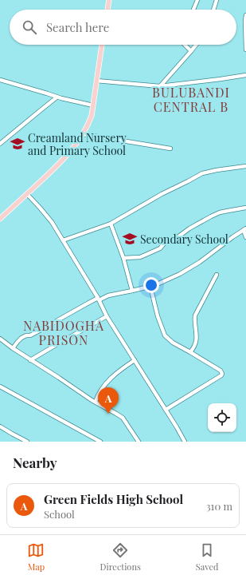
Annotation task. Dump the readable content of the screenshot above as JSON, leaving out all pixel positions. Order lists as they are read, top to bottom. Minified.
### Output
{"districts":["BULUBANDI CENTRAL B","NABIDOGHA PRISON"],"places":{"school or university":["Creamland Nursery and Primary School","Secondary School"]},"page":{"search":"Search here","pins":"A","heading":"Nearby","list":[{"mark":"A","name":"Green Fields High School","note":"School","value":"310 m"}],"nav":["Map","Directions","Saved"]}}
